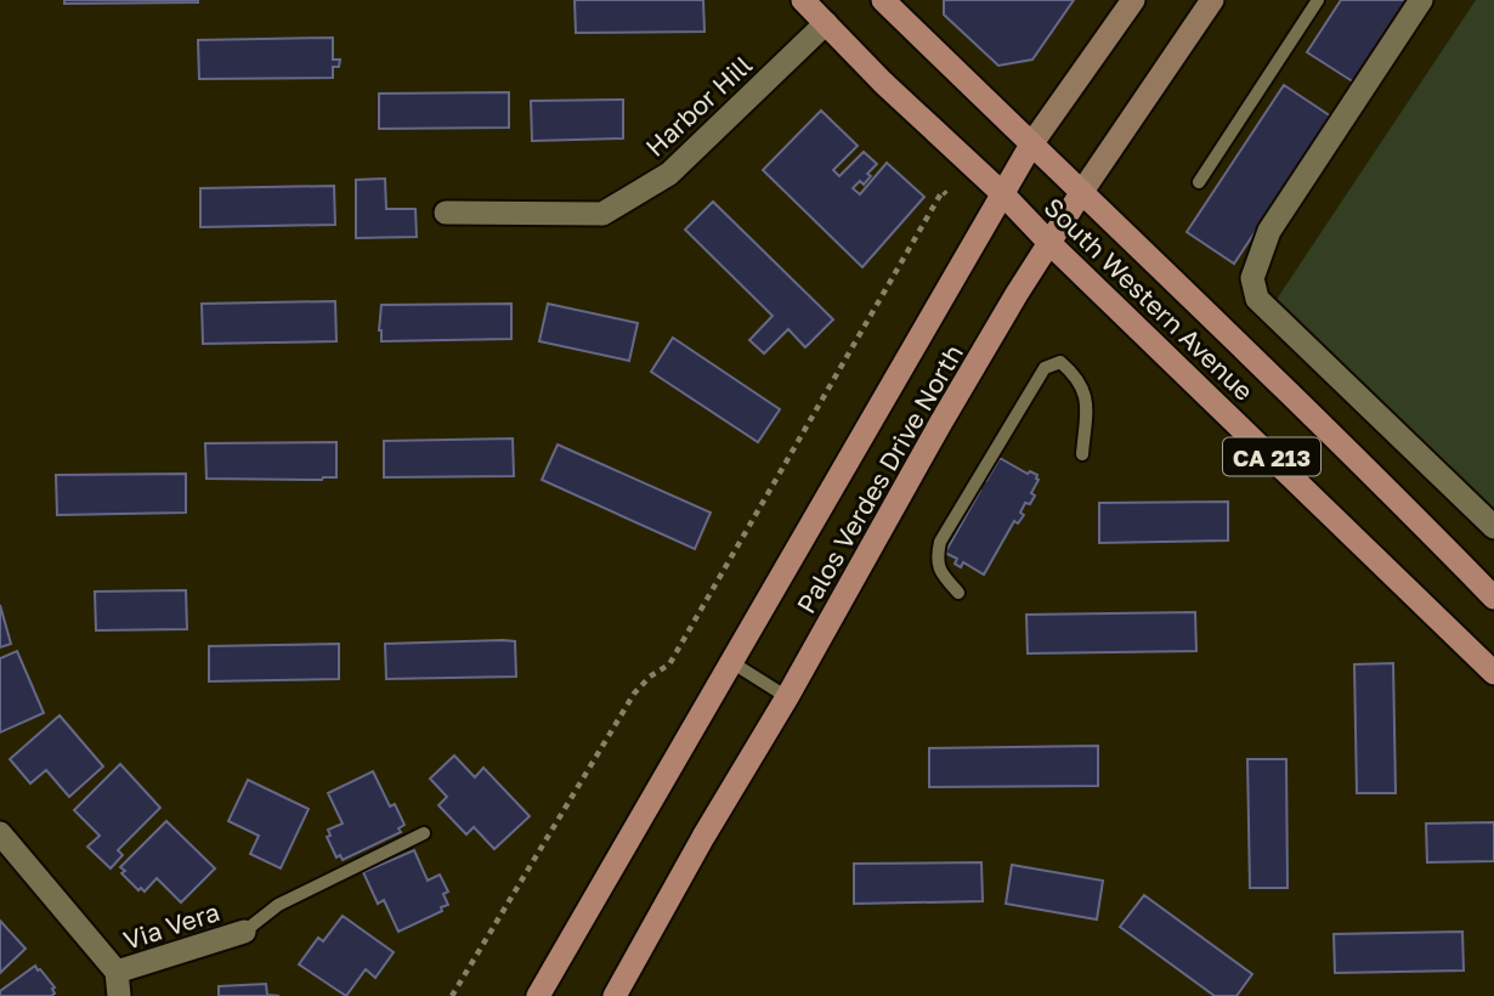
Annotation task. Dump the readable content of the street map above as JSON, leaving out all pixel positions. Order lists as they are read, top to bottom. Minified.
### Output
{"streets":{"main road":["South Western Avenue","CA 213","Palos Verdes Drive North"],"street":["Harbor Hill","Via Vera"]},"crossings":[["Harbor Hill","South Western Avenue"],["South Western Avenue","Palos Verdes Drive North"]]}
